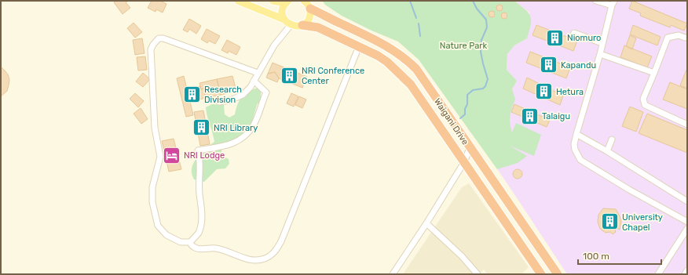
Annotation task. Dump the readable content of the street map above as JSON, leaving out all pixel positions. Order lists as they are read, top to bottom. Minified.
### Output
{"streets":{"highway":["Waigani Drive"]},"parks":["Nature Park"],"places":{"building":["Niomuro","Kapandu","NRI Conference Center","Hetura","Research Division","Talaigu","NRI Library","University Chapel"],"hotel":["NRI Lodge"]},"scale_bar":"100 m"}
